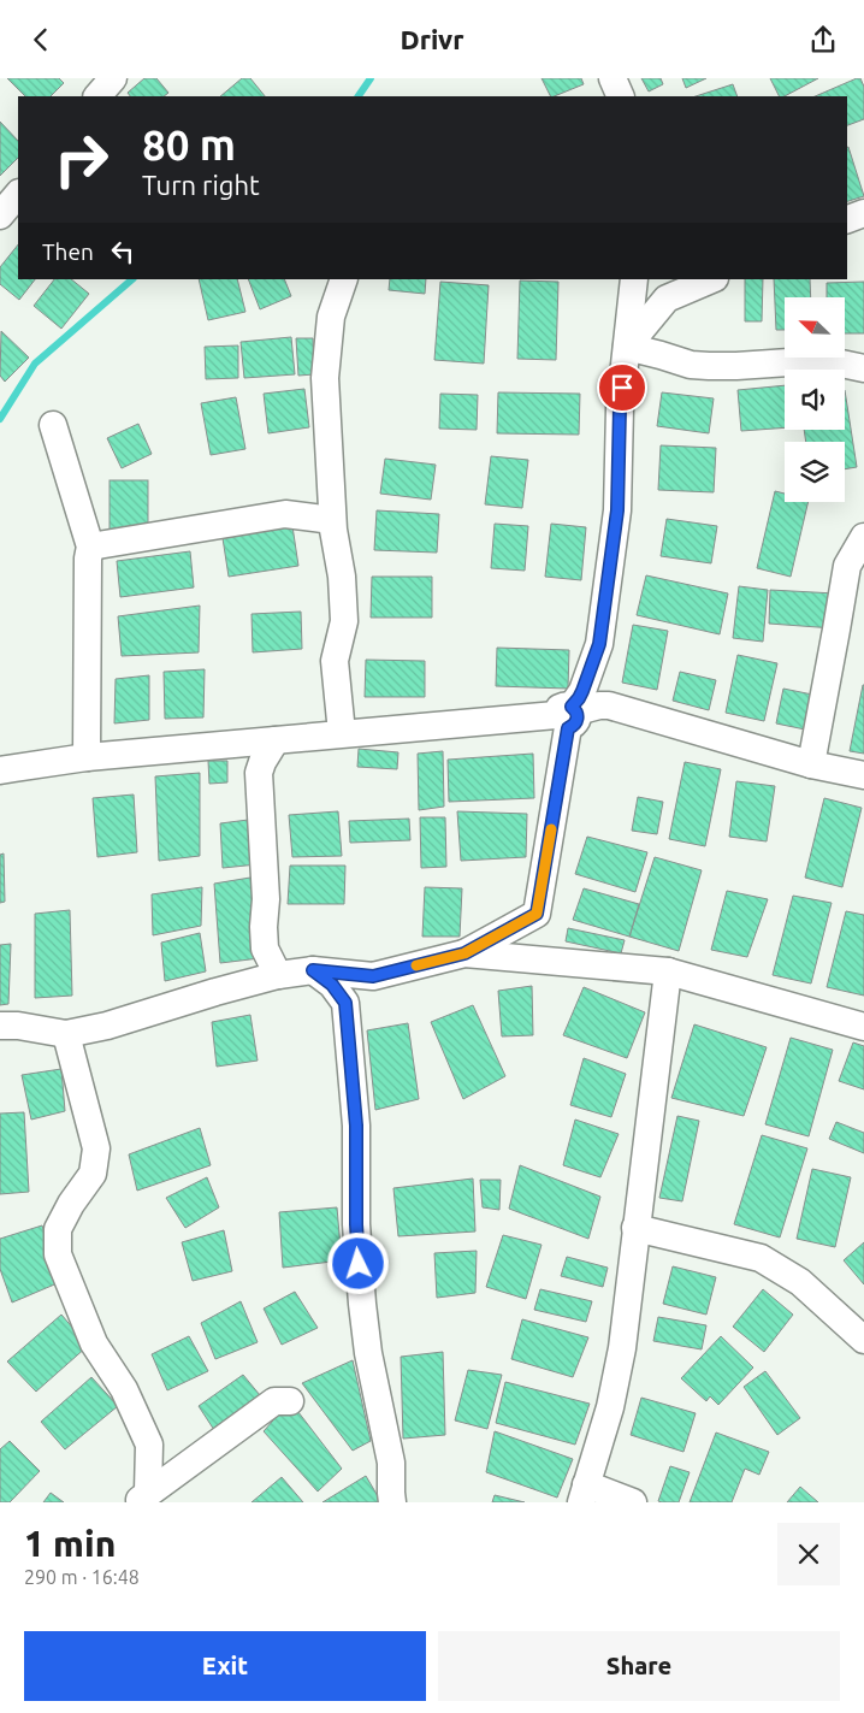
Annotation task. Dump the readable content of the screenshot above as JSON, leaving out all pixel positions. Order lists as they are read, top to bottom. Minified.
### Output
{"north":"top left","page":{"header":"Drivr","turn":["80 m","Turn right"],"then":"Then","heading":["1 min","290 m · 16:48"],"buttons":["Exit","Share"]}}
